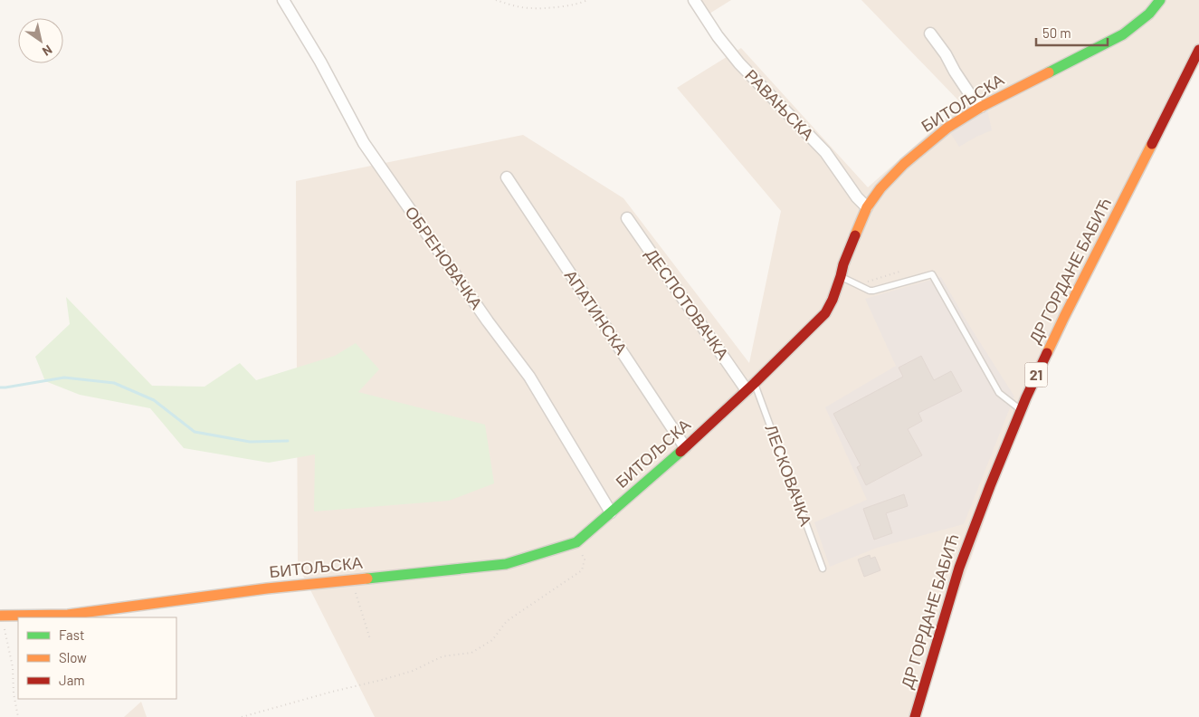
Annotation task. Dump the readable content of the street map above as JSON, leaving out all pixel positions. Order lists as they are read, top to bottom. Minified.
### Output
{"streets":{"street":["БИТОЉСКА","РАВАЊСКА","ОБРЕНОВАЧКА","ДР ГОРДАНЕ БАБИЋ","ДЕСПОТОВАЧКА","АПАТИНСКА","21"],"lane":["ЛЕСКОВАЧКА"]},"crossings":[["БИТОЉСКА","РАВАЊСКА"],["БИТОЉСКА","ОБРЕНОВАЧКА"],["БИТОЉСКА","ДЕСПОТОВАЧКА"],["БИТОЉСКА","АПАТИНСКА"],["БИТОЉСКА","ЛЕСКОВАЧКА"],["ДЕСПОТОВАЧКА","ЛЕСКОВАЧКА"]],"legend":["Fast","Slow","Jam"],"scale_bar":"50 m","north":"bottom right"}
